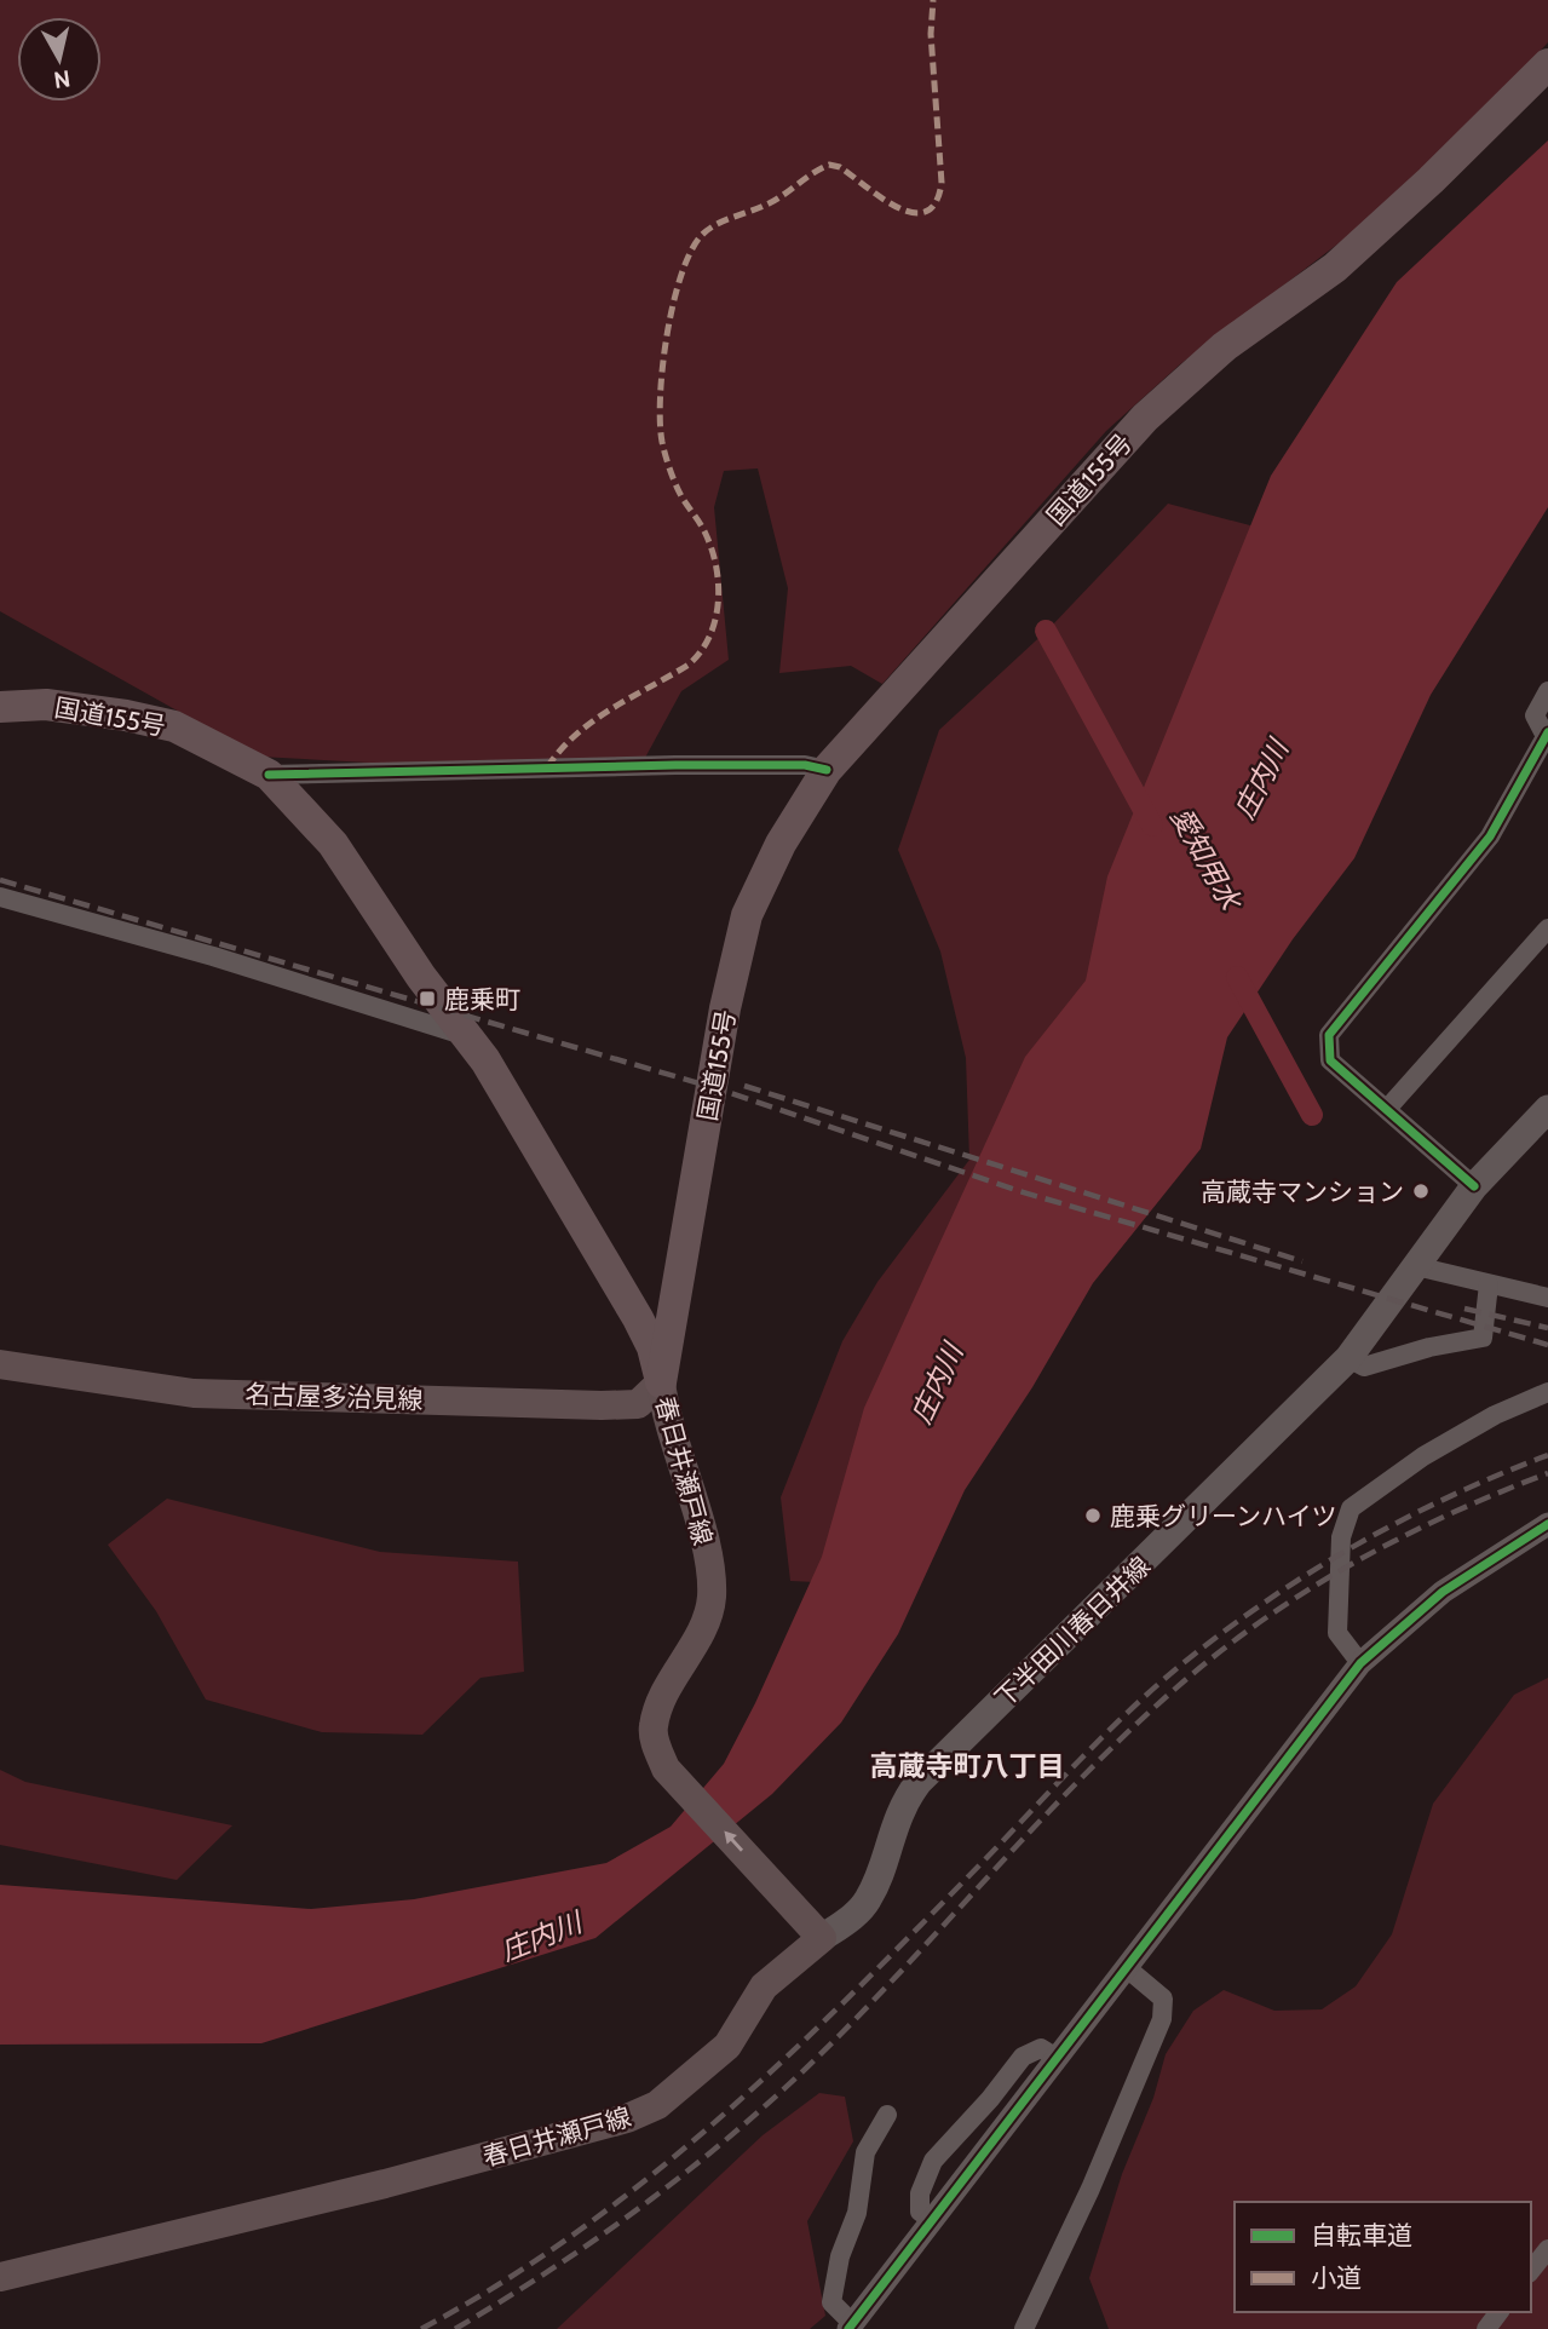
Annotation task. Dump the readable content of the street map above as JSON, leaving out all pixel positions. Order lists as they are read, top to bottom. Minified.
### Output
{"streets":{"highway":["国道155号"],"main road":["名古屋多治見線","春日井瀬戸線","下半田川春日井線"]},"crossings":[["国道155号","名古屋多治見線"],["国道155号","春日井瀬戸線"],["名古屋多治見線","春日井瀬戸線"],["春日井瀬戸線","下半田川春日井線"]],"one_way":["春日井瀬戸線"],"districts":["高蔵寺町八丁目"],"water":["庄内川","愛知用水"],"places":{"transit":["鹿乗町"],"other":["高蔵寺マンション","鹿乗グリーンハイツ"]},"legend":["自転車道","小道"],"north":"bottom"}
